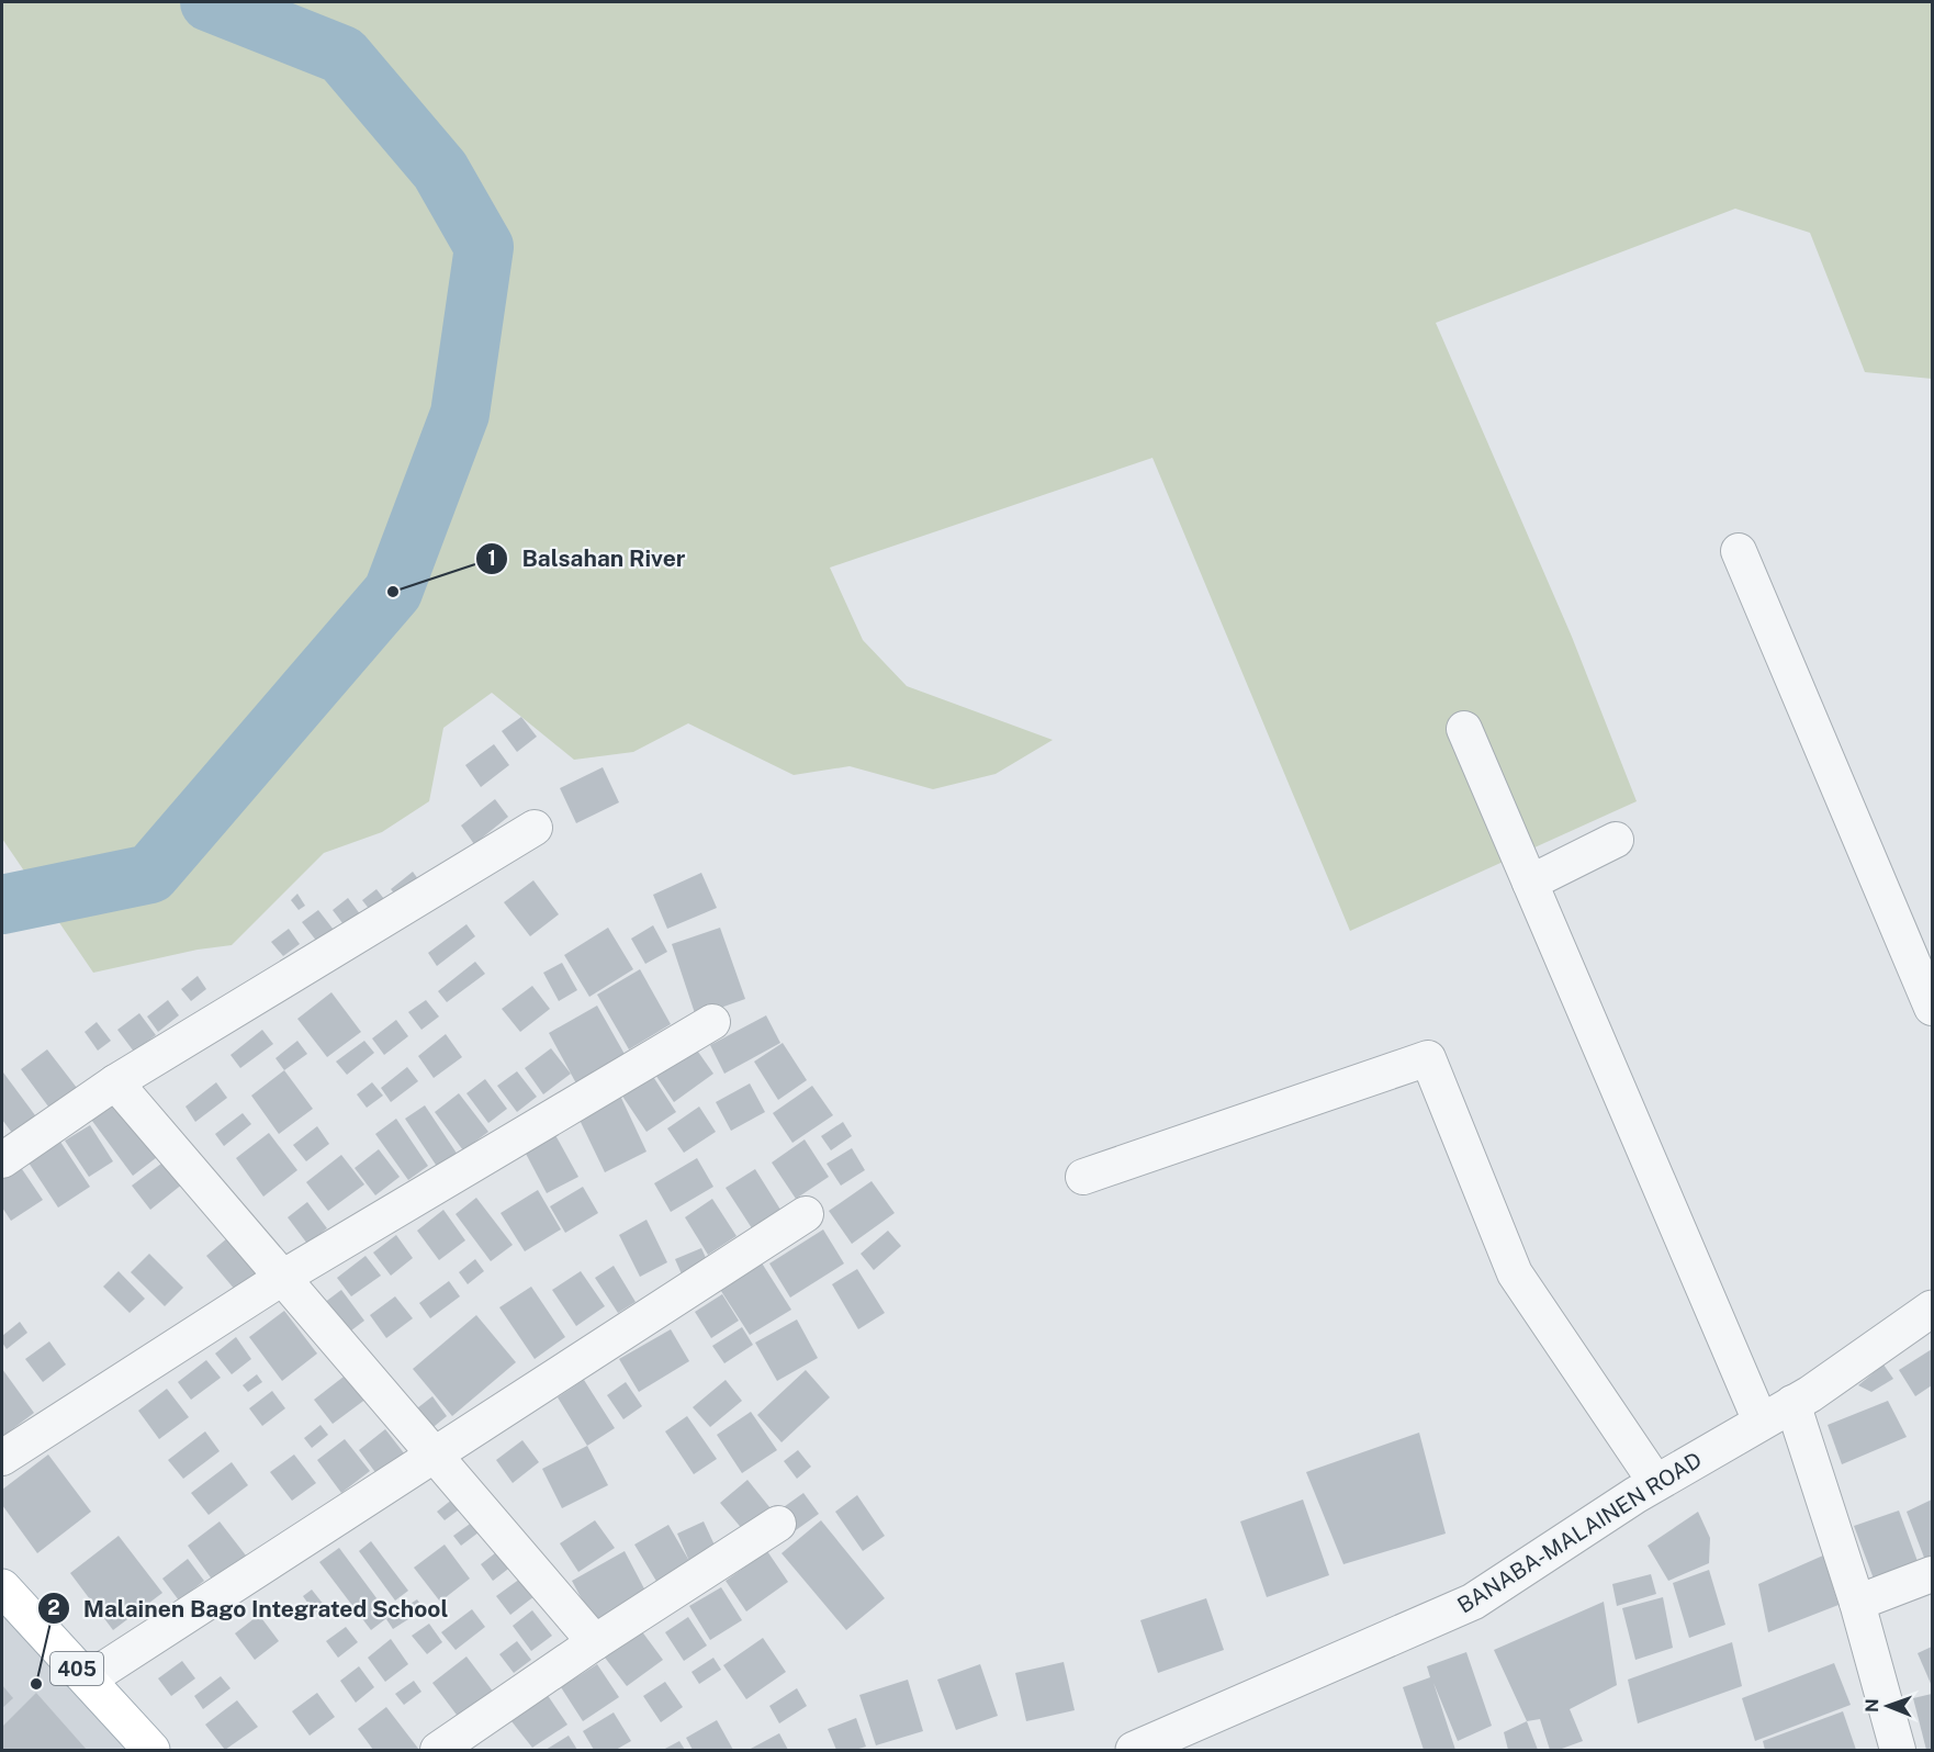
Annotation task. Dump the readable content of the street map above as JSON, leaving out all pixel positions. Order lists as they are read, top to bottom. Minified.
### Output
{"streets":{"main road":["405"],"street":["BANABA-MALAINEN ROAD"]},"places":["Balsahan River","Malainen Bago Integrated School"],"north":"left"}
